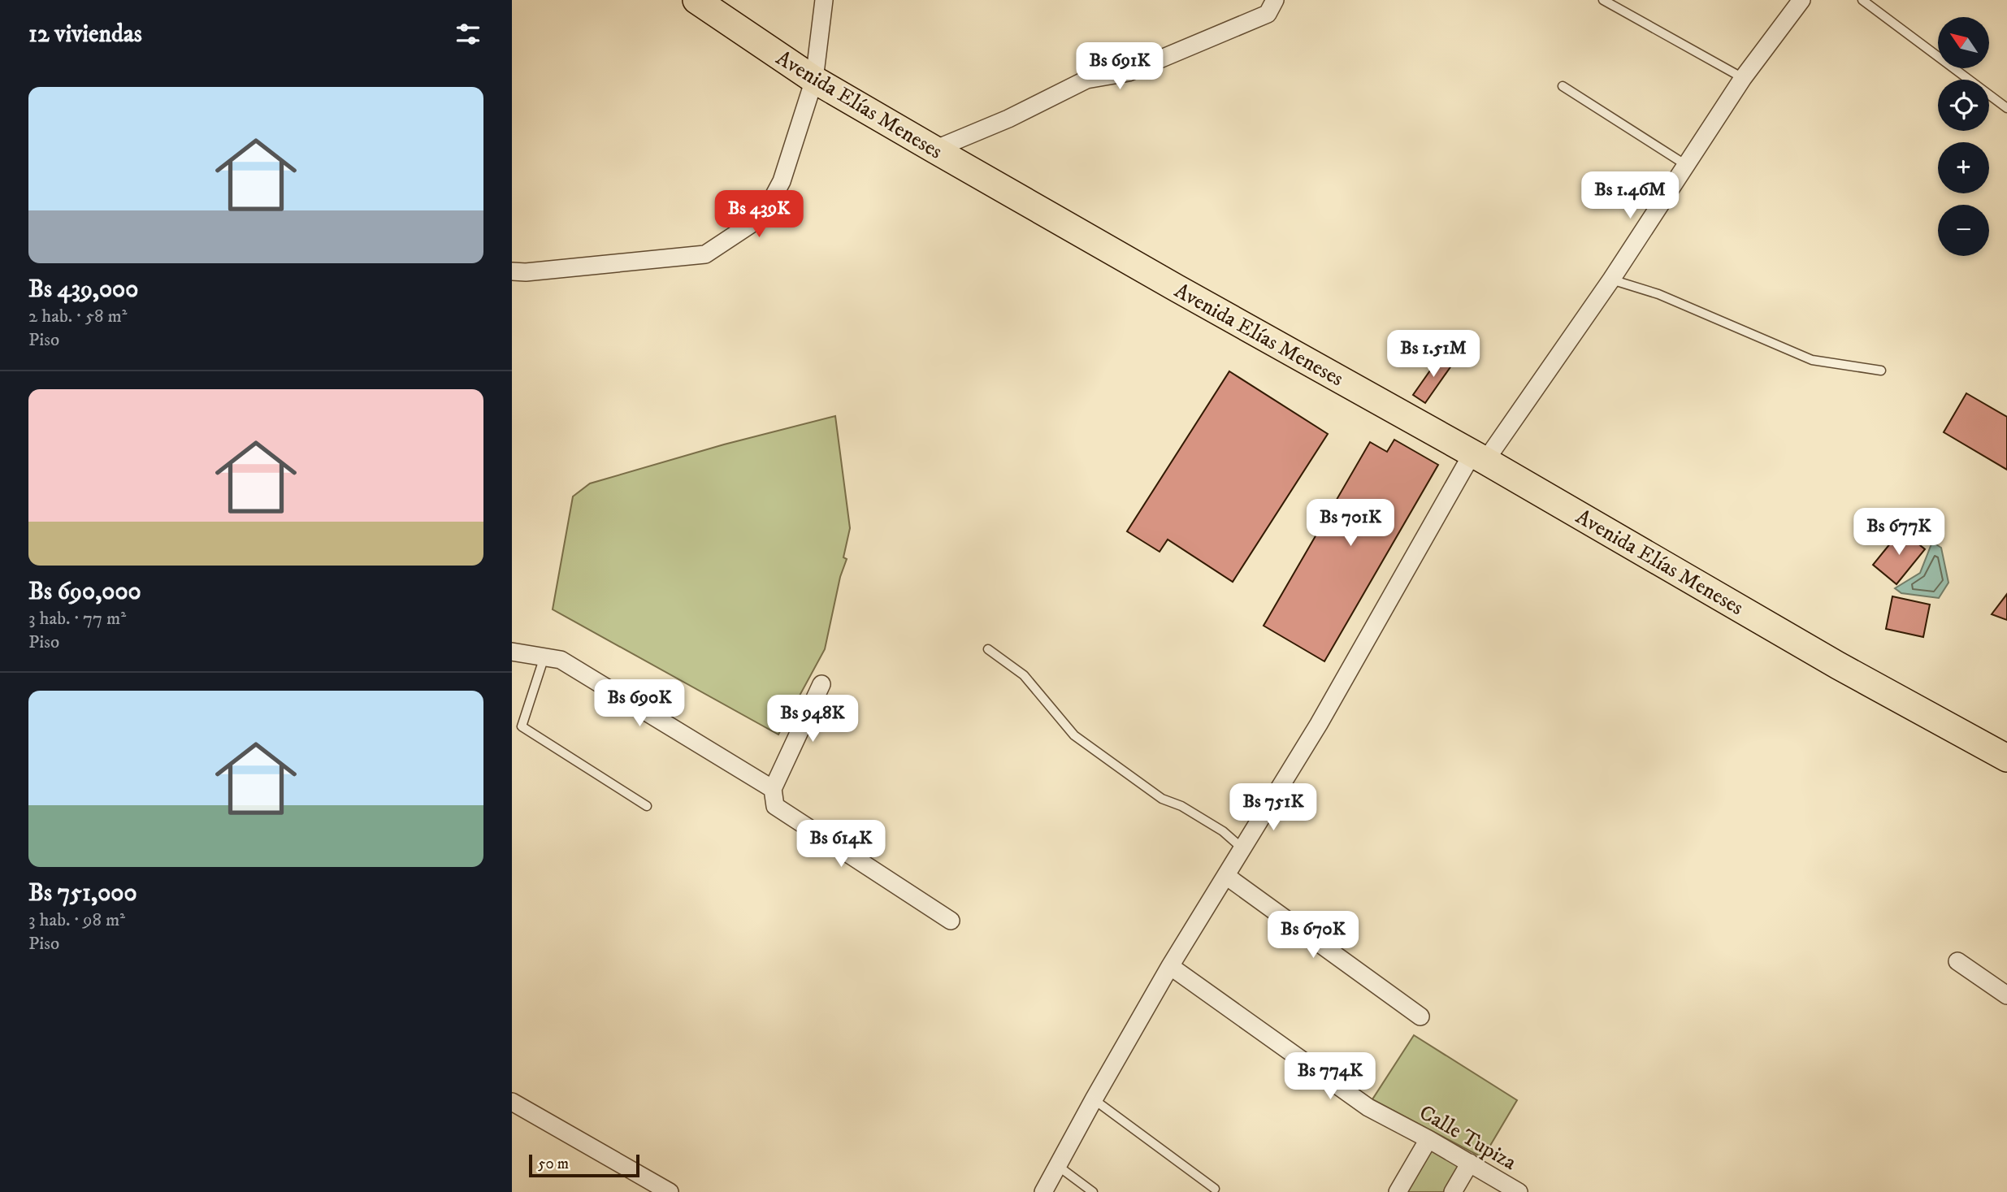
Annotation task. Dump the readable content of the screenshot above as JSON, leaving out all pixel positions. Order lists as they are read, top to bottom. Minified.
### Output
{"streets":{"main road":["Avenida Elías Meneses"],"street":["Calle Tupiza"]},"scale_bar":"50 m","north":"top left","page":{"heading":"12 viviendas","map_buttons":["+","−"],"price":["Bs 691K","Bs 1.46M","Bs 439K","Bs 1.51M","Bs 701K","Bs 677K","Bs 690K","Bs 948K","Bs 751K","Bs 614K","Bs 670K","Bs 774K"],"list":[{"name":"Bs 439,000","note":"2 hab. · 58 m² · Piso"},{"name":"Bs 690,000","note":"3 hab. · 77 m² · Piso"},{"name":"Bs 751,000","note":"3 hab. · 98 m² · Piso"}],"scale":"50 m"}}
